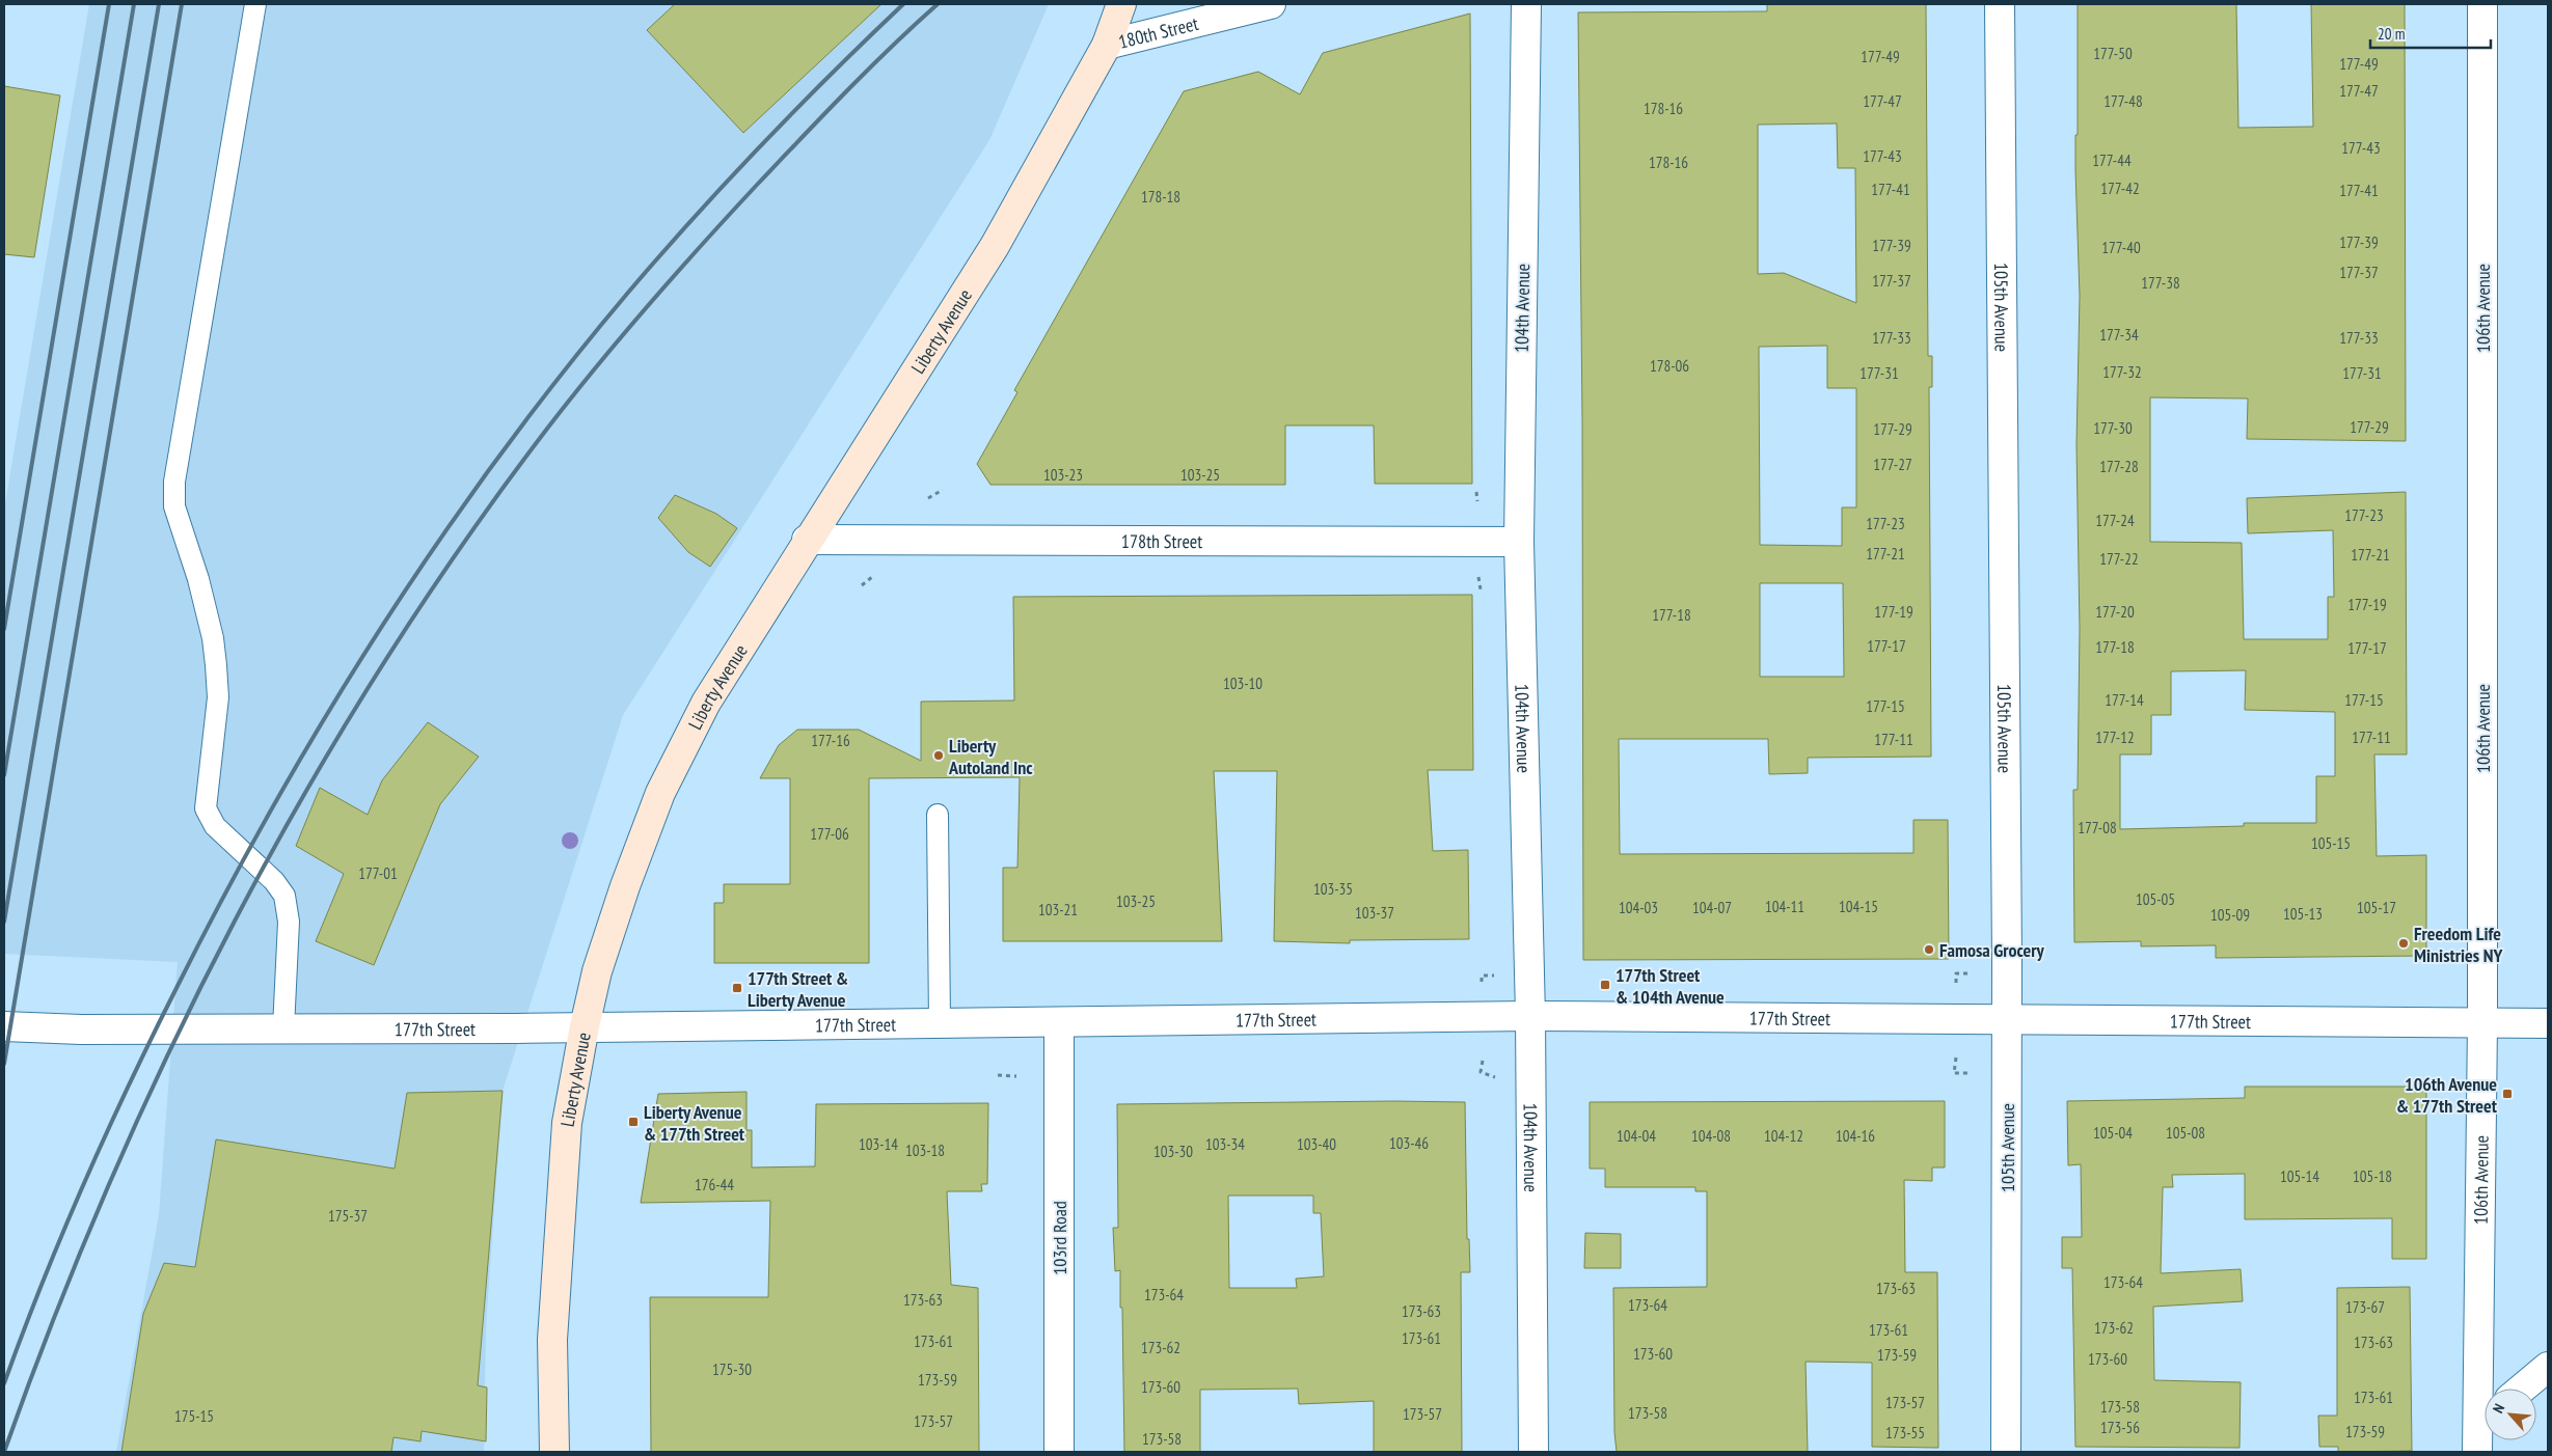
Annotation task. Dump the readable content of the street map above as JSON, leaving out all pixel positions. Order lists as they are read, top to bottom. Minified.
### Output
{"streets":{"main road":["Liberty Avenue"],"street":["180th Street","104th Avenue","105th Avenue","106th Avenue","178th Street","177th Street","103rd Road"]},"crossings":[["180th Street","Liberty Avenue"],["104th Avenue","178th Street"],["104th Avenue","177th Street"],["105th Avenue","177th Street"],["106th Avenue","177th Street"],["Liberty Avenue","178th Street"],["Liberty Avenue","177th Street"],["177th Street","103rd Road"]],"places":{"other":["Liberty Autoland Inc","Freedom Life Ministries NY","Famosa Grocery"],"transit":["177th Street & 104th Avenue","177th Street & Liberty Avenue","106th Avenue & 177th Street","Liberty Avenue & 177th Street"]},"house_numbers":["177-50","177-49","177-49","177-47","177-47","177-48","178-16","177-43","177-43","177-44","178-16","177-42","177-41","177-41","178-18","177-39","177-39","177-40","177-37","177-37","177-38","177-34","177-33","177-33","178-06","177-32","177-31","177-31","177-29","177-30","177-29","177-27","177-28","103-23","103-25","177-23","177-24","177-23","177-21","177-21","177-22","177-19","177-19","177-20","177-18","177-17","177-18","177-17","103-10","177-14","177-15","177-15","177-12","177-11","177-11","177-16","177-08","177-06","105-15","177-01","103-35","105-05","103-25","104-11","104-15","104-03","104-07","105-17","103-21","103-37","105-13","105-09","105-04","105-08","104-04","104-08","104-12","104-16","103-46","103-14","103-34","103-40","103-18","103-30","105-14","105-18","176-44","175-37","173-64","173-63","173-64","173-63","173-64","173-67","173-63","173-62","173-61","173-61","173-61","173-63","173-62","173-60","173-59","173-60","175-30","173-59","173-60","173-61","173-57","173-58","173-58","173-57","175-15","173-57","173-56","173-59","173-55","173-58"],"scale_bar":"20 m","north":"top left"}
